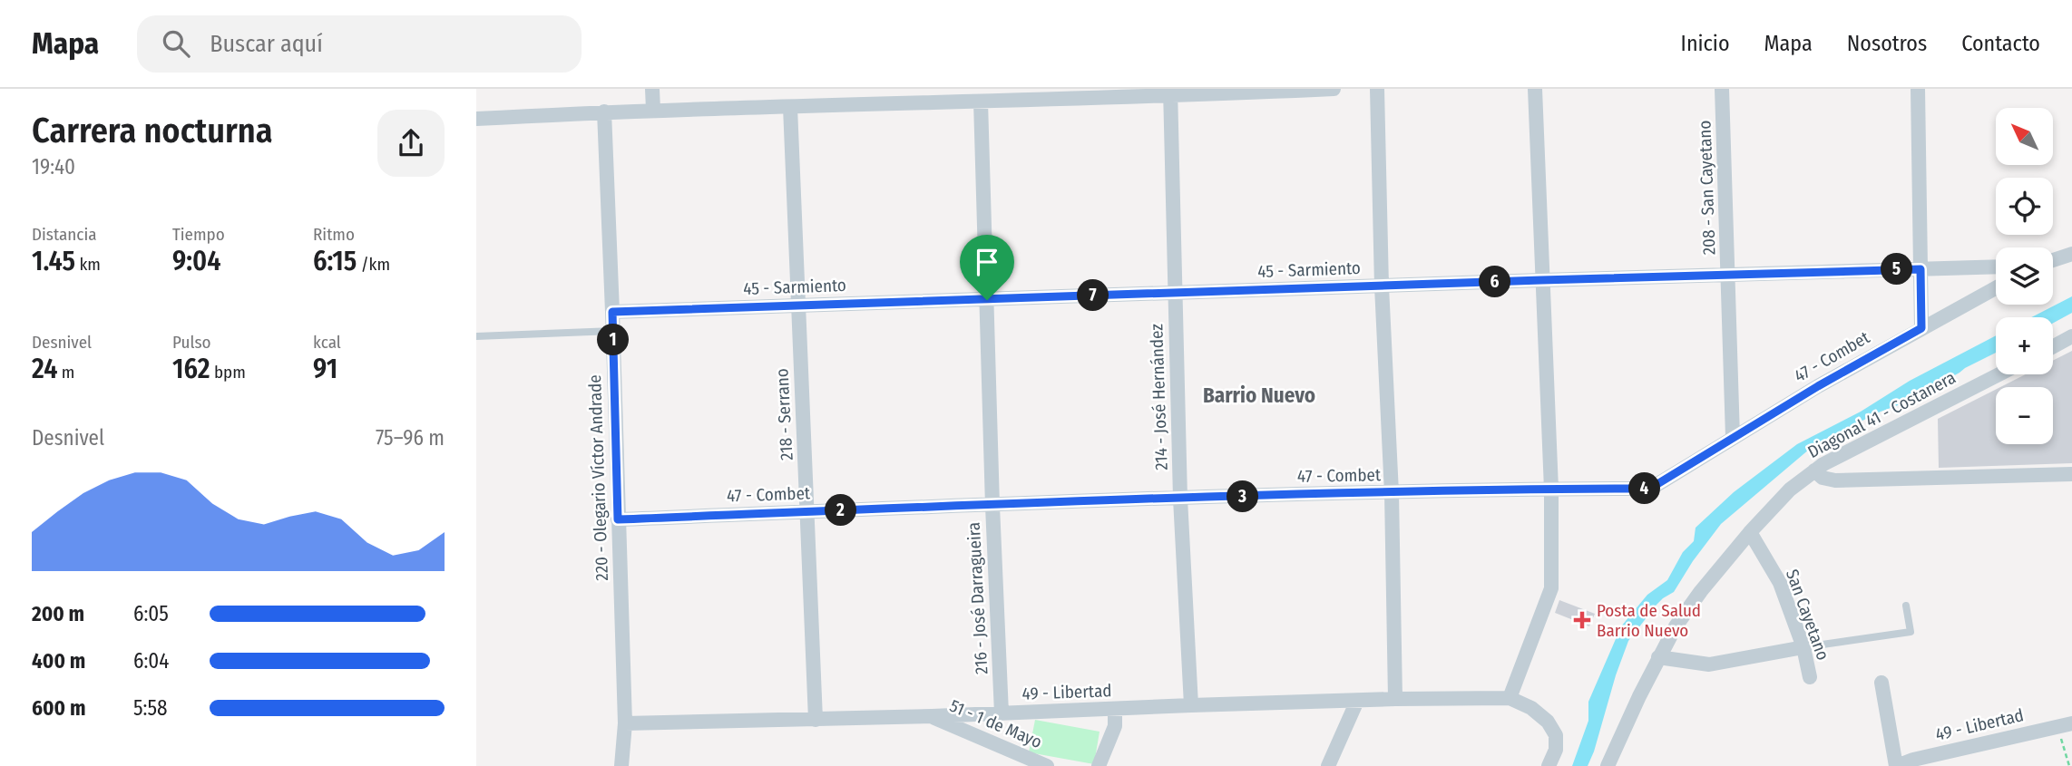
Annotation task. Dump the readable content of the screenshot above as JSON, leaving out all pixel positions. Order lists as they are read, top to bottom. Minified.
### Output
{"streets":{"street":["208 - San Cayetano","45 - Sarmiento","47 - Combet","214 - José Hernández","218 - Serrano","Diagonal 41 - Costanera","220 - Olegario Víctor Andrade","216 - José Darragueira","San Cayetano","49 - Libertad","51 - 1 de Mayo"]},"crossings":[["208 - San Cayetano","45 - Sarmiento"],["208 - San Cayetano","47 - Combet"],["45 - Sarmiento","214 - José Hernández"],["45 - Sarmiento","218 - Serrano"],["45 - Sarmiento","220 - Olegario Víctor Andrade"],["45 - Sarmiento","216 - José Darragueira"],["47 - Combet","214 - José Hernández"],["47 - Combet","218 - Serrano"],["47 - Combet","220 - Olegario Víctor Andrade"],["47 - Combet","216 - José Darragueira"],["214 - José Hernández","49 - Libertad"],["218 - Serrano","49 - Libertad"],["Diagonal 41 - Costanera","San Cayetano"],["220 - Olegario Víctor Andrade","49 - Libertad"],["216 - José Darragueira","49 - Libertad"],["49 - Libertad","51 - 1 de Mayo"]],"districts":["Barrio Nuevo"],"places":{"health":["Posta de Salud Barrio Nuevo"]},"north":"top left","page":{"header":"Mapa","search":"Buscar aquí","nav":["Inicio","Mapa","Nosotros","Contacto"],"heading":["Carrera nocturna","19:40"],"map_buttons":["+","−"],"stats":[["Distancia","1.45 km"],["Tiempo","9:04"],["Ritmo","6:15 /km"],["Desnivel","24 m"],["Pulso","162 bpm"],["kcal","91"]],"pins":["5","6","7","1","4","3","2"],"chart":["Desnivel","75–96 m"],"list":[{"name":"200 m","note":"6:05"},{"name":"400 m","note":"6:04"},{"name":"600 m","note":"5:58"}]}}
